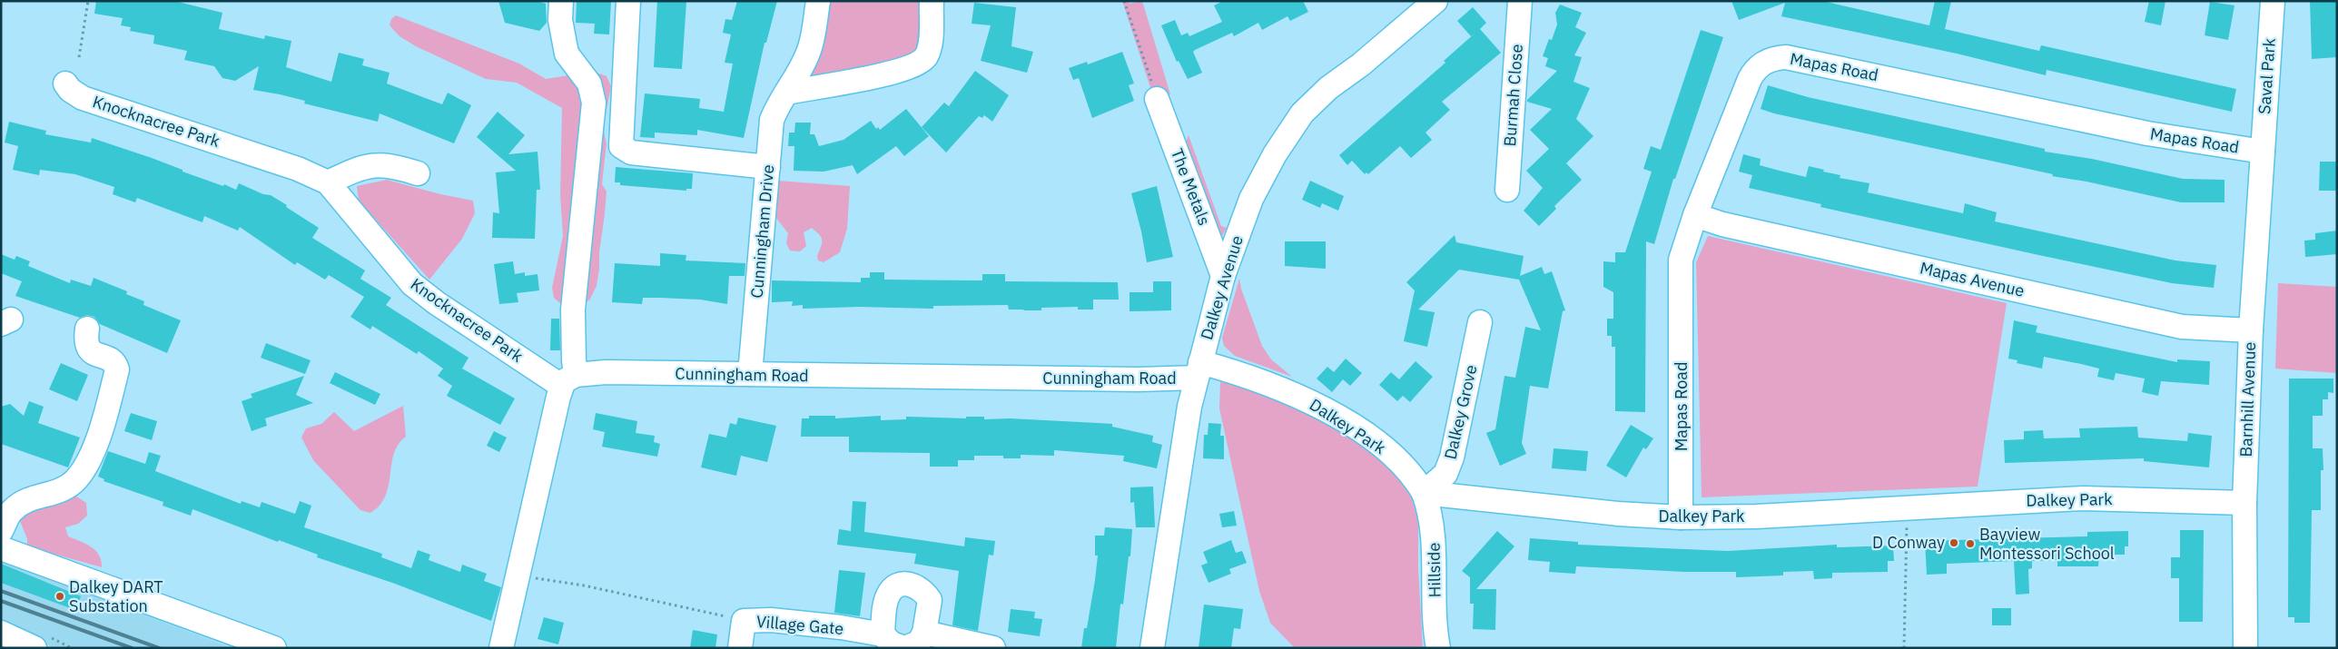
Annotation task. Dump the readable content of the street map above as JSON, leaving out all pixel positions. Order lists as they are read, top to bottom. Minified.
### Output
{"streets":{"street":["Mapas Road","Saval Park","Burmah Close","Knocknacree Park","The Metals","Cunningham Drive","Mapas Avenue","Dalkey Avenue","Cunningham Road","Barnhill Avenue","Dalkey Grove","Dalkey Park","Hillside","Village Gate"]},"crossings":[["Mapas Road","Saval Park"],["Mapas Road","Mapas Avenue"],["Mapas Road","Barnhill Avenue"],["Mapas Road","Dalkey Park"],["Saval Park","Barnhill Avenue"],["Knocknacree Park","Cunningham Road"],["The Metals","Dalkey Avenue"],["Cunningham Drive","Cunningham Road"],["Mapas Avenue","Barnhill Avenue"],["Dalkey Avenue","Cunningham Road"],["Dalkey Avenue","Dalkey Park"],["Cunningham Road","Dalkey Park"],["Barnhill Avenue","Dalkey Park"],["Dalkey Grove","Dalkey Park"],["Dalkey Grove","Hillside"],["Dalkey Park","Hillside"]],"places":["D Conway","Bayview Montessori School","Dalkey DART Substation"]}
